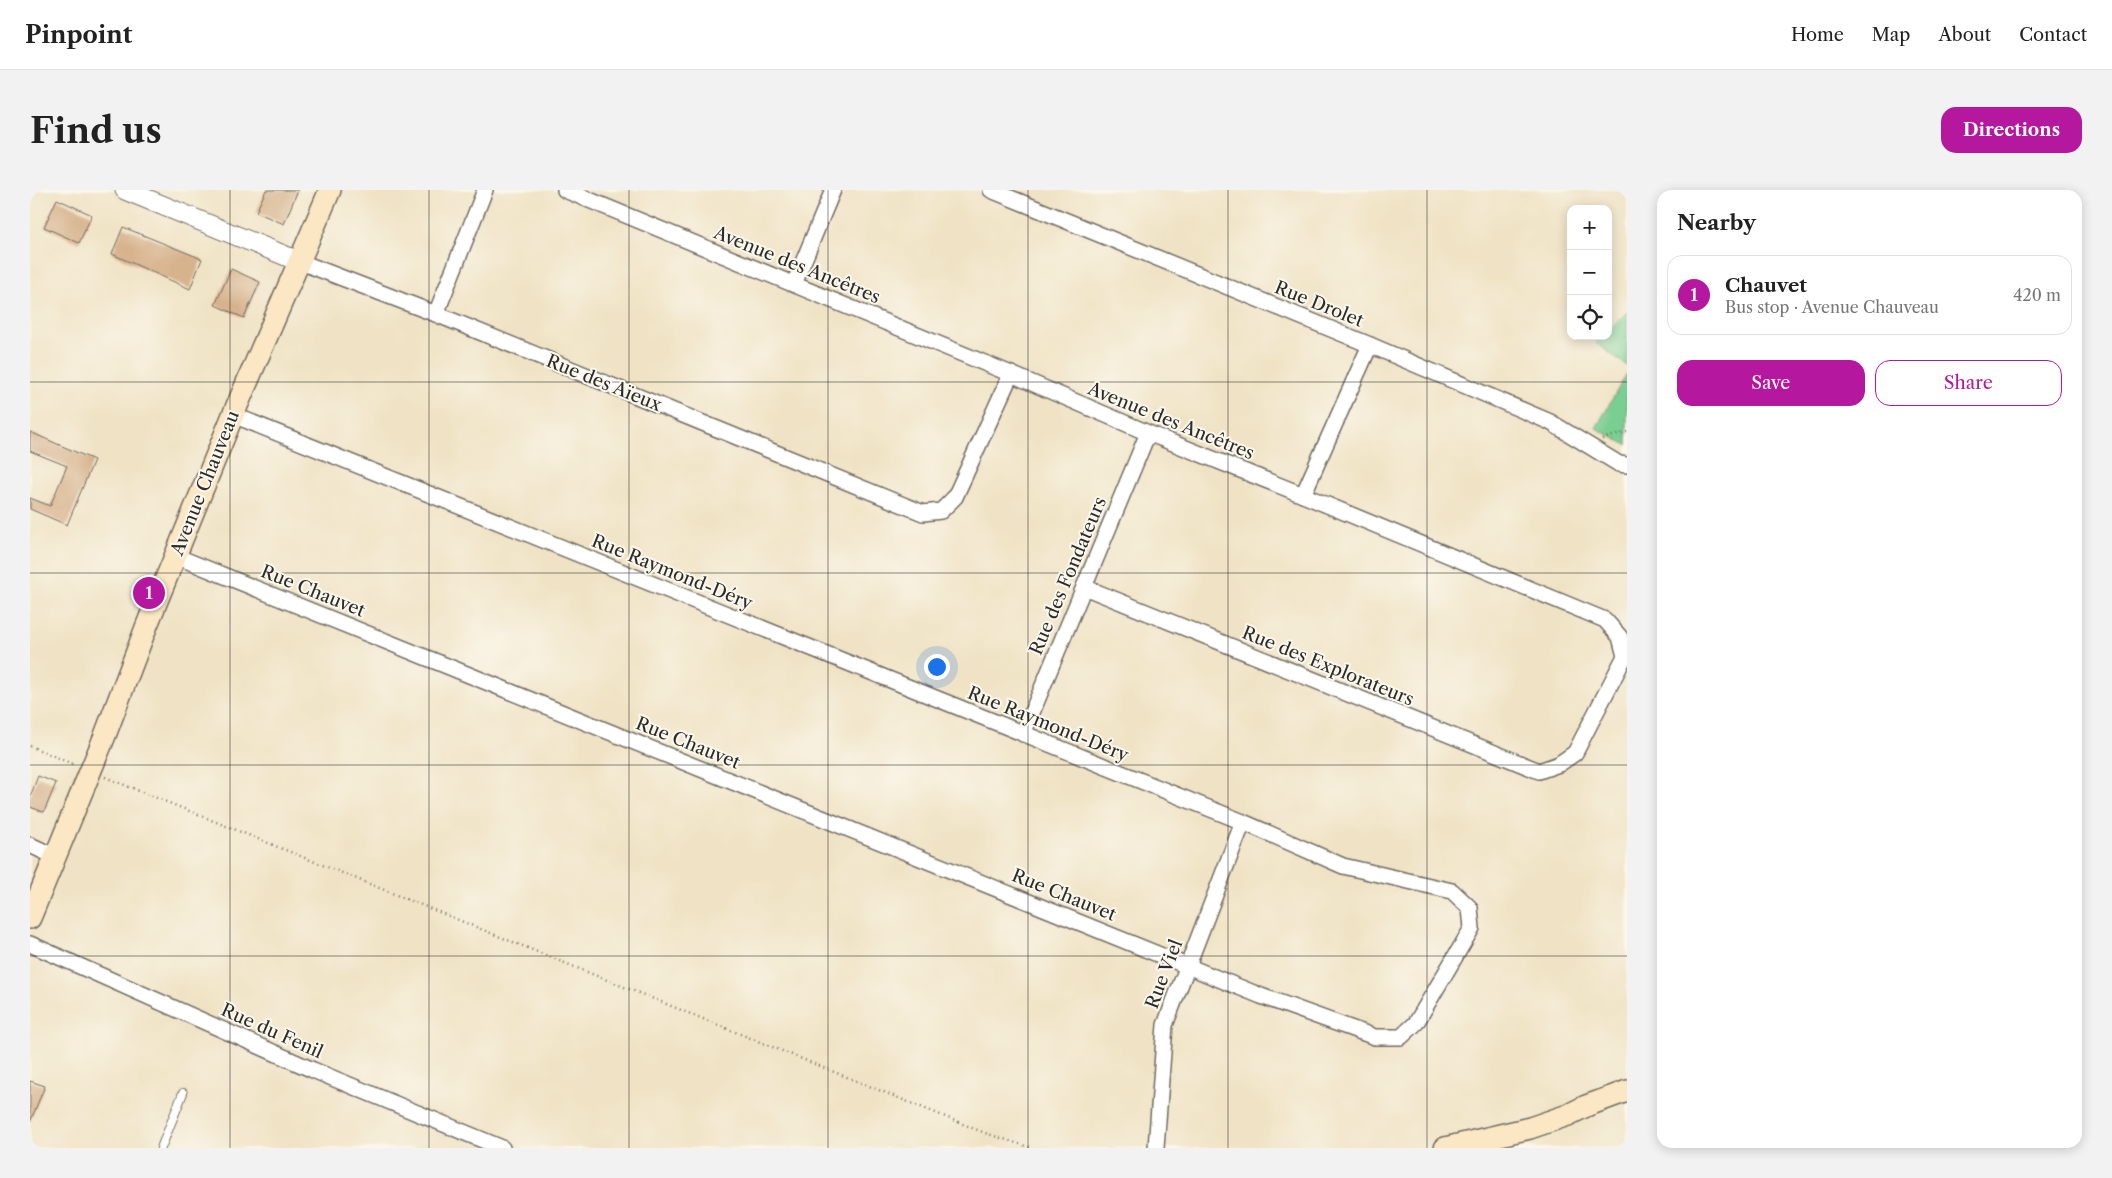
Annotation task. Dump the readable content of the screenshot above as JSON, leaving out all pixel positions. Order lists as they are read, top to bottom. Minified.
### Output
{"streets":{"main road":["Avenue Chauveau"],"street":["Avenue des Ancêtres","Rue Drolet","Rue des Aïeux","Rue Raymond-Déry","Rue des Fondateurs","Rue Chauvet","Rue des Explorateurs","Rue Viel","Rue du Fenil"]},"crossings":[["Avenue des Ancêtres","Rue des Aïeux"],["Avenue des Ancêtres","Rue des Fondateurs"],["Avenue des Ancêtres","Rue des Explorateurs"],["Rue des Aïeux","Avenue Chauveau"],["Avenue Chauveau","Rue Raymond-Déry"],["Avenue Chauveau","Rue Chauvet"],["Rue Raymond-Déry","Rue des Fondateurs"],["Rue Raymond-Déry","Rue Chauvet"],["Rue Raymond-Déry","Rue Viel"],["Rue des Fondateurs","Rue des Explorateurs"],["Rue Chauvet","Rue Viel"]],"page":{"header":"Pinpoint","nav":["Home","Map","About","Contact"],"buttons":["Directions",["Save","Share"]],"title":"Find us","heading":"Nearby","map_buttons":["+","−"],"list":[{"mark":"1","name":"Chauvet","note":"Bus stop · Avenue Chauveau","value":"420 m"}],"pins":"1"}}
